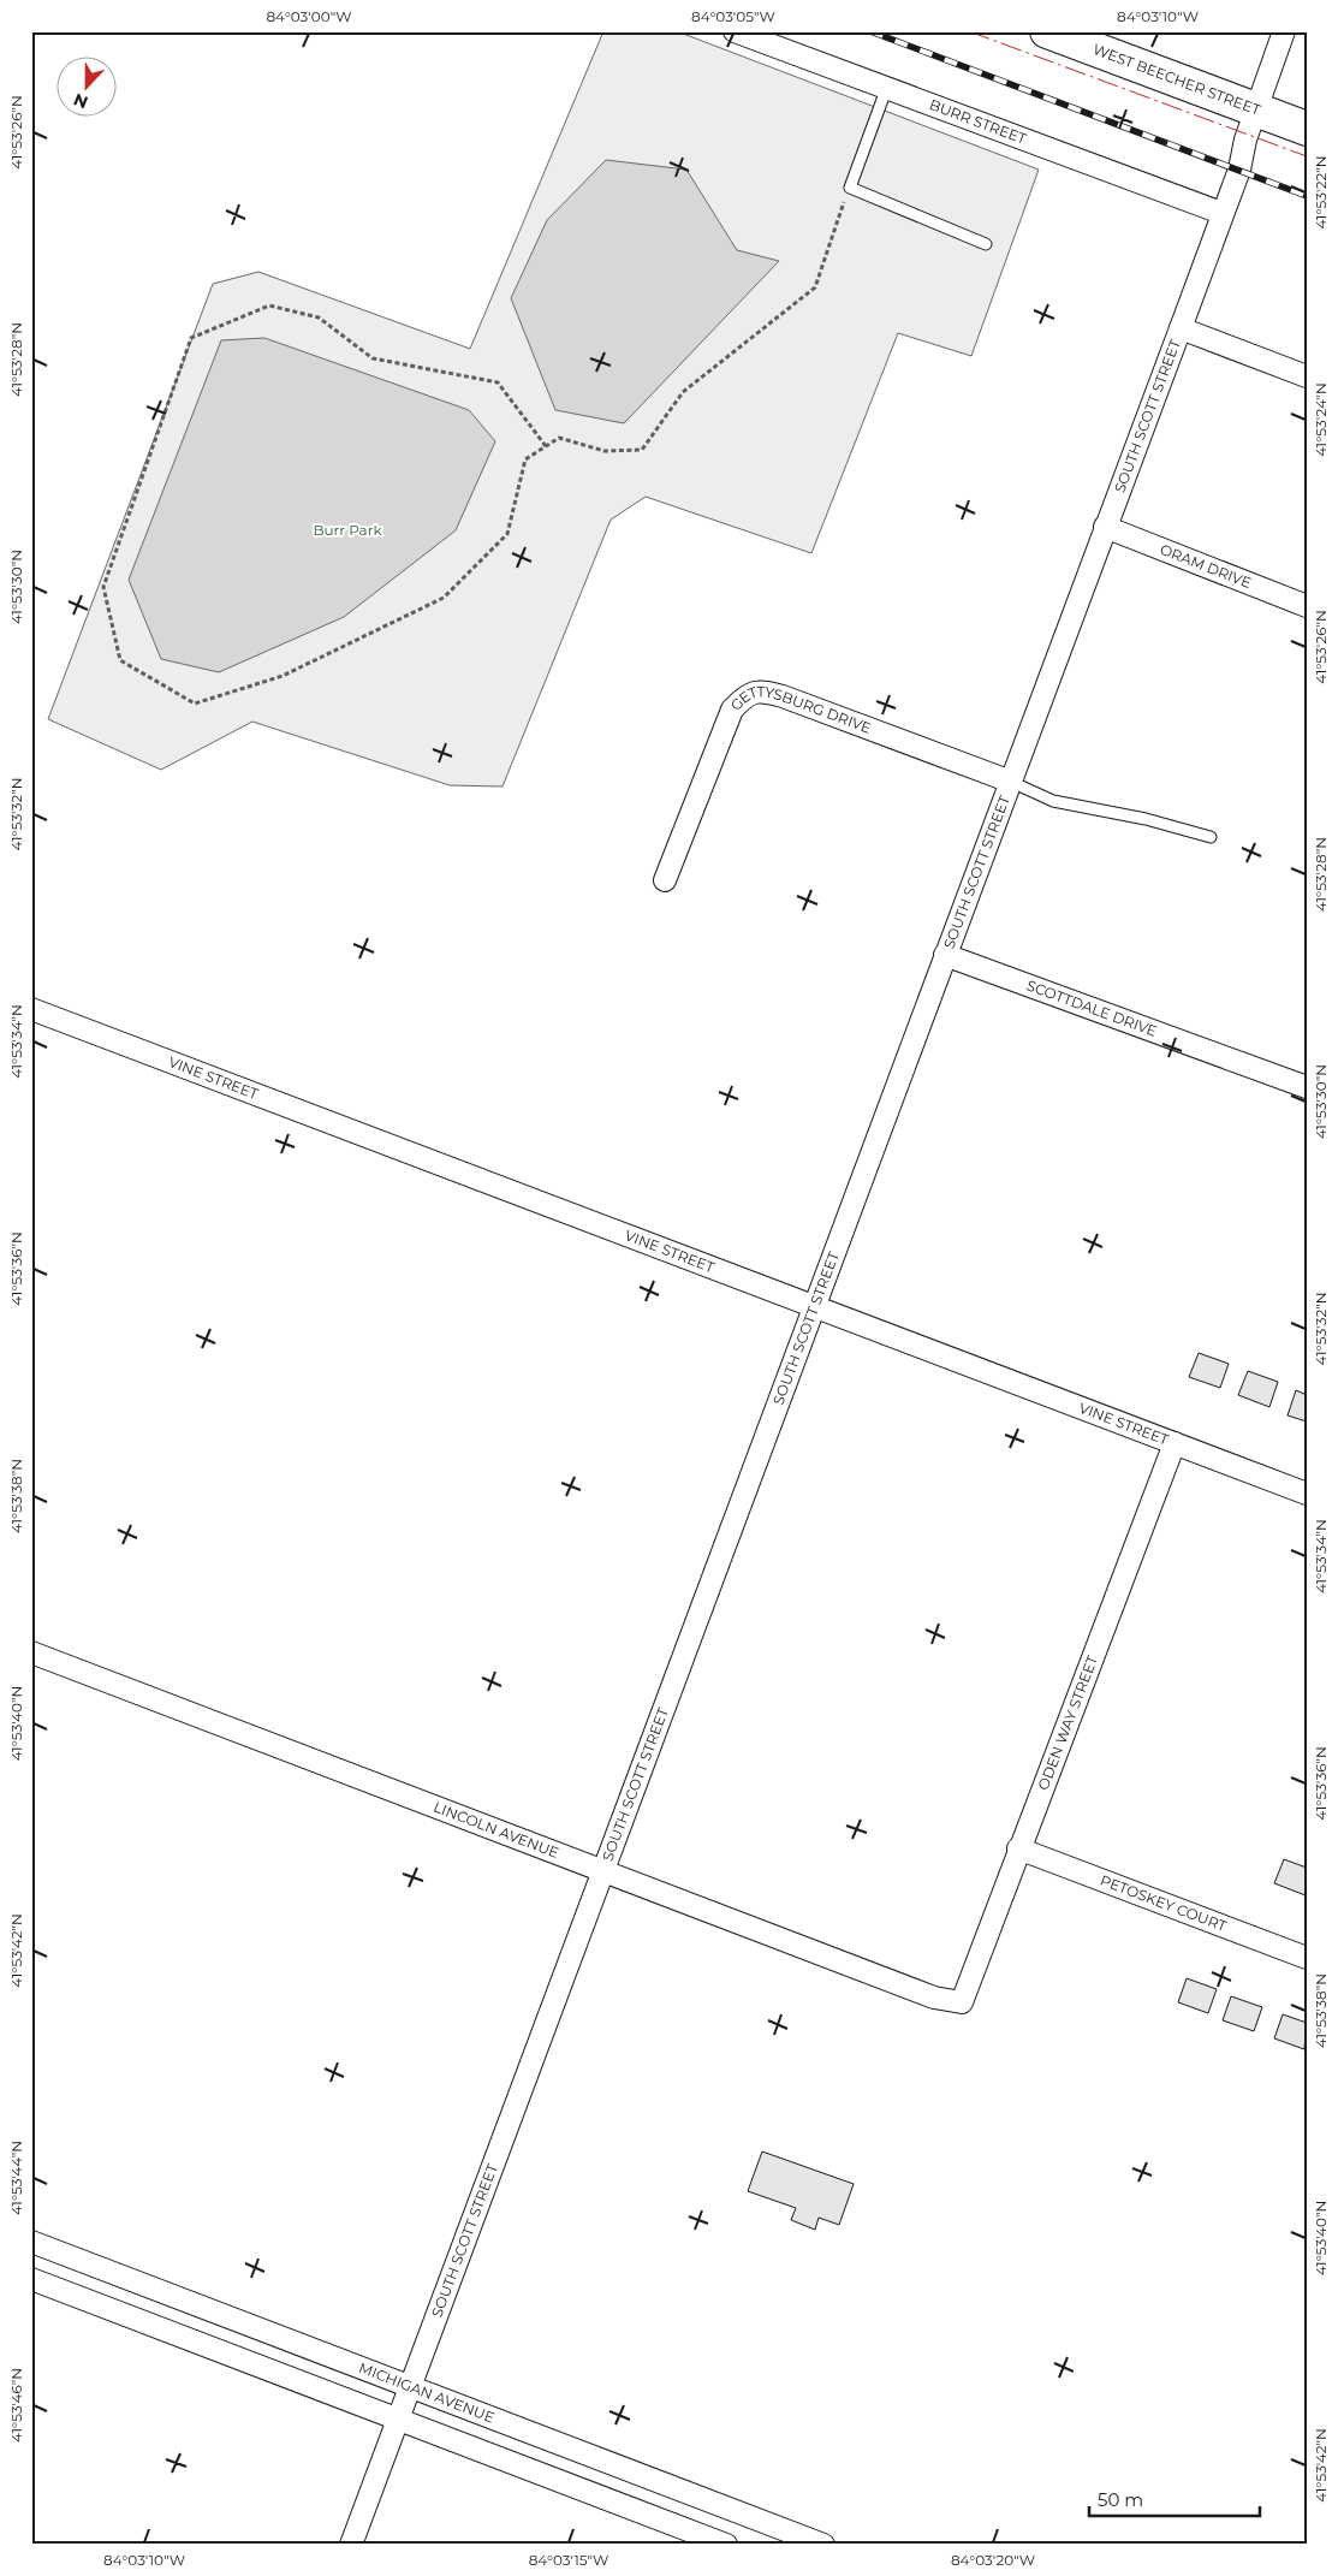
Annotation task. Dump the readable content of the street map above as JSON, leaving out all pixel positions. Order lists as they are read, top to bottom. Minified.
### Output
{"streets":{"main road":["WEST BEECHER STREET"],"street":["BURR STREET","SOUTH SCOTT STREET","ORAM DRIVE","GETTYSBURG DRIVE","SCOTTDALE DRIVE","VINE STREET","ODEN WAY STREET","LINCOLN AVENUE","PETOSKEY COURT","MICHIGAN AVENUE"]},"crossings":[["WEST BEECHER STREET","SOUTH SCOTT STREET"],["BURR STREET","SOUTH SCOTT STREET"],["SOUTH SCOTT STREET","ORAM DRIVE"],["SOUTH SCOTT STREET","GETTYSBURG DRIVE"],["SOUTH SCOTT STREET","SCOTTDALE DRIVE"],["SOUTH SCOTT STREET","VINE STREET"],["SOUTH SCOTT STREET","LINCOLN AVENUE"],["SOUTH SCOTT STREET","MICHIGAN AVENUE"],["VINE STREET","ODEN WAY STREET"],["ODEN WAY STREET","LINCOLN AVENUE"],["ODEN WAY STREET","PETOSKEY COURT"]],"parks":["Burr Park"],"scale_bar":"50 m","north":"bottom","coordinates":["84°03'00\"W","84°03'05\"W","84°03'10\"W","41°53'26\"N","41°53'22\"N","41°53'28\"N","41°53'24\"N","41°53'30\"N","41°53'32\"N","41°53'34\"N","41°53'36\"N","41°53'38\"N","41°53'40\"N","41°53'42\"N","41°53'44\"N","41°53'46\"N","84°03'15\"W","84°03'20\"W"]}
